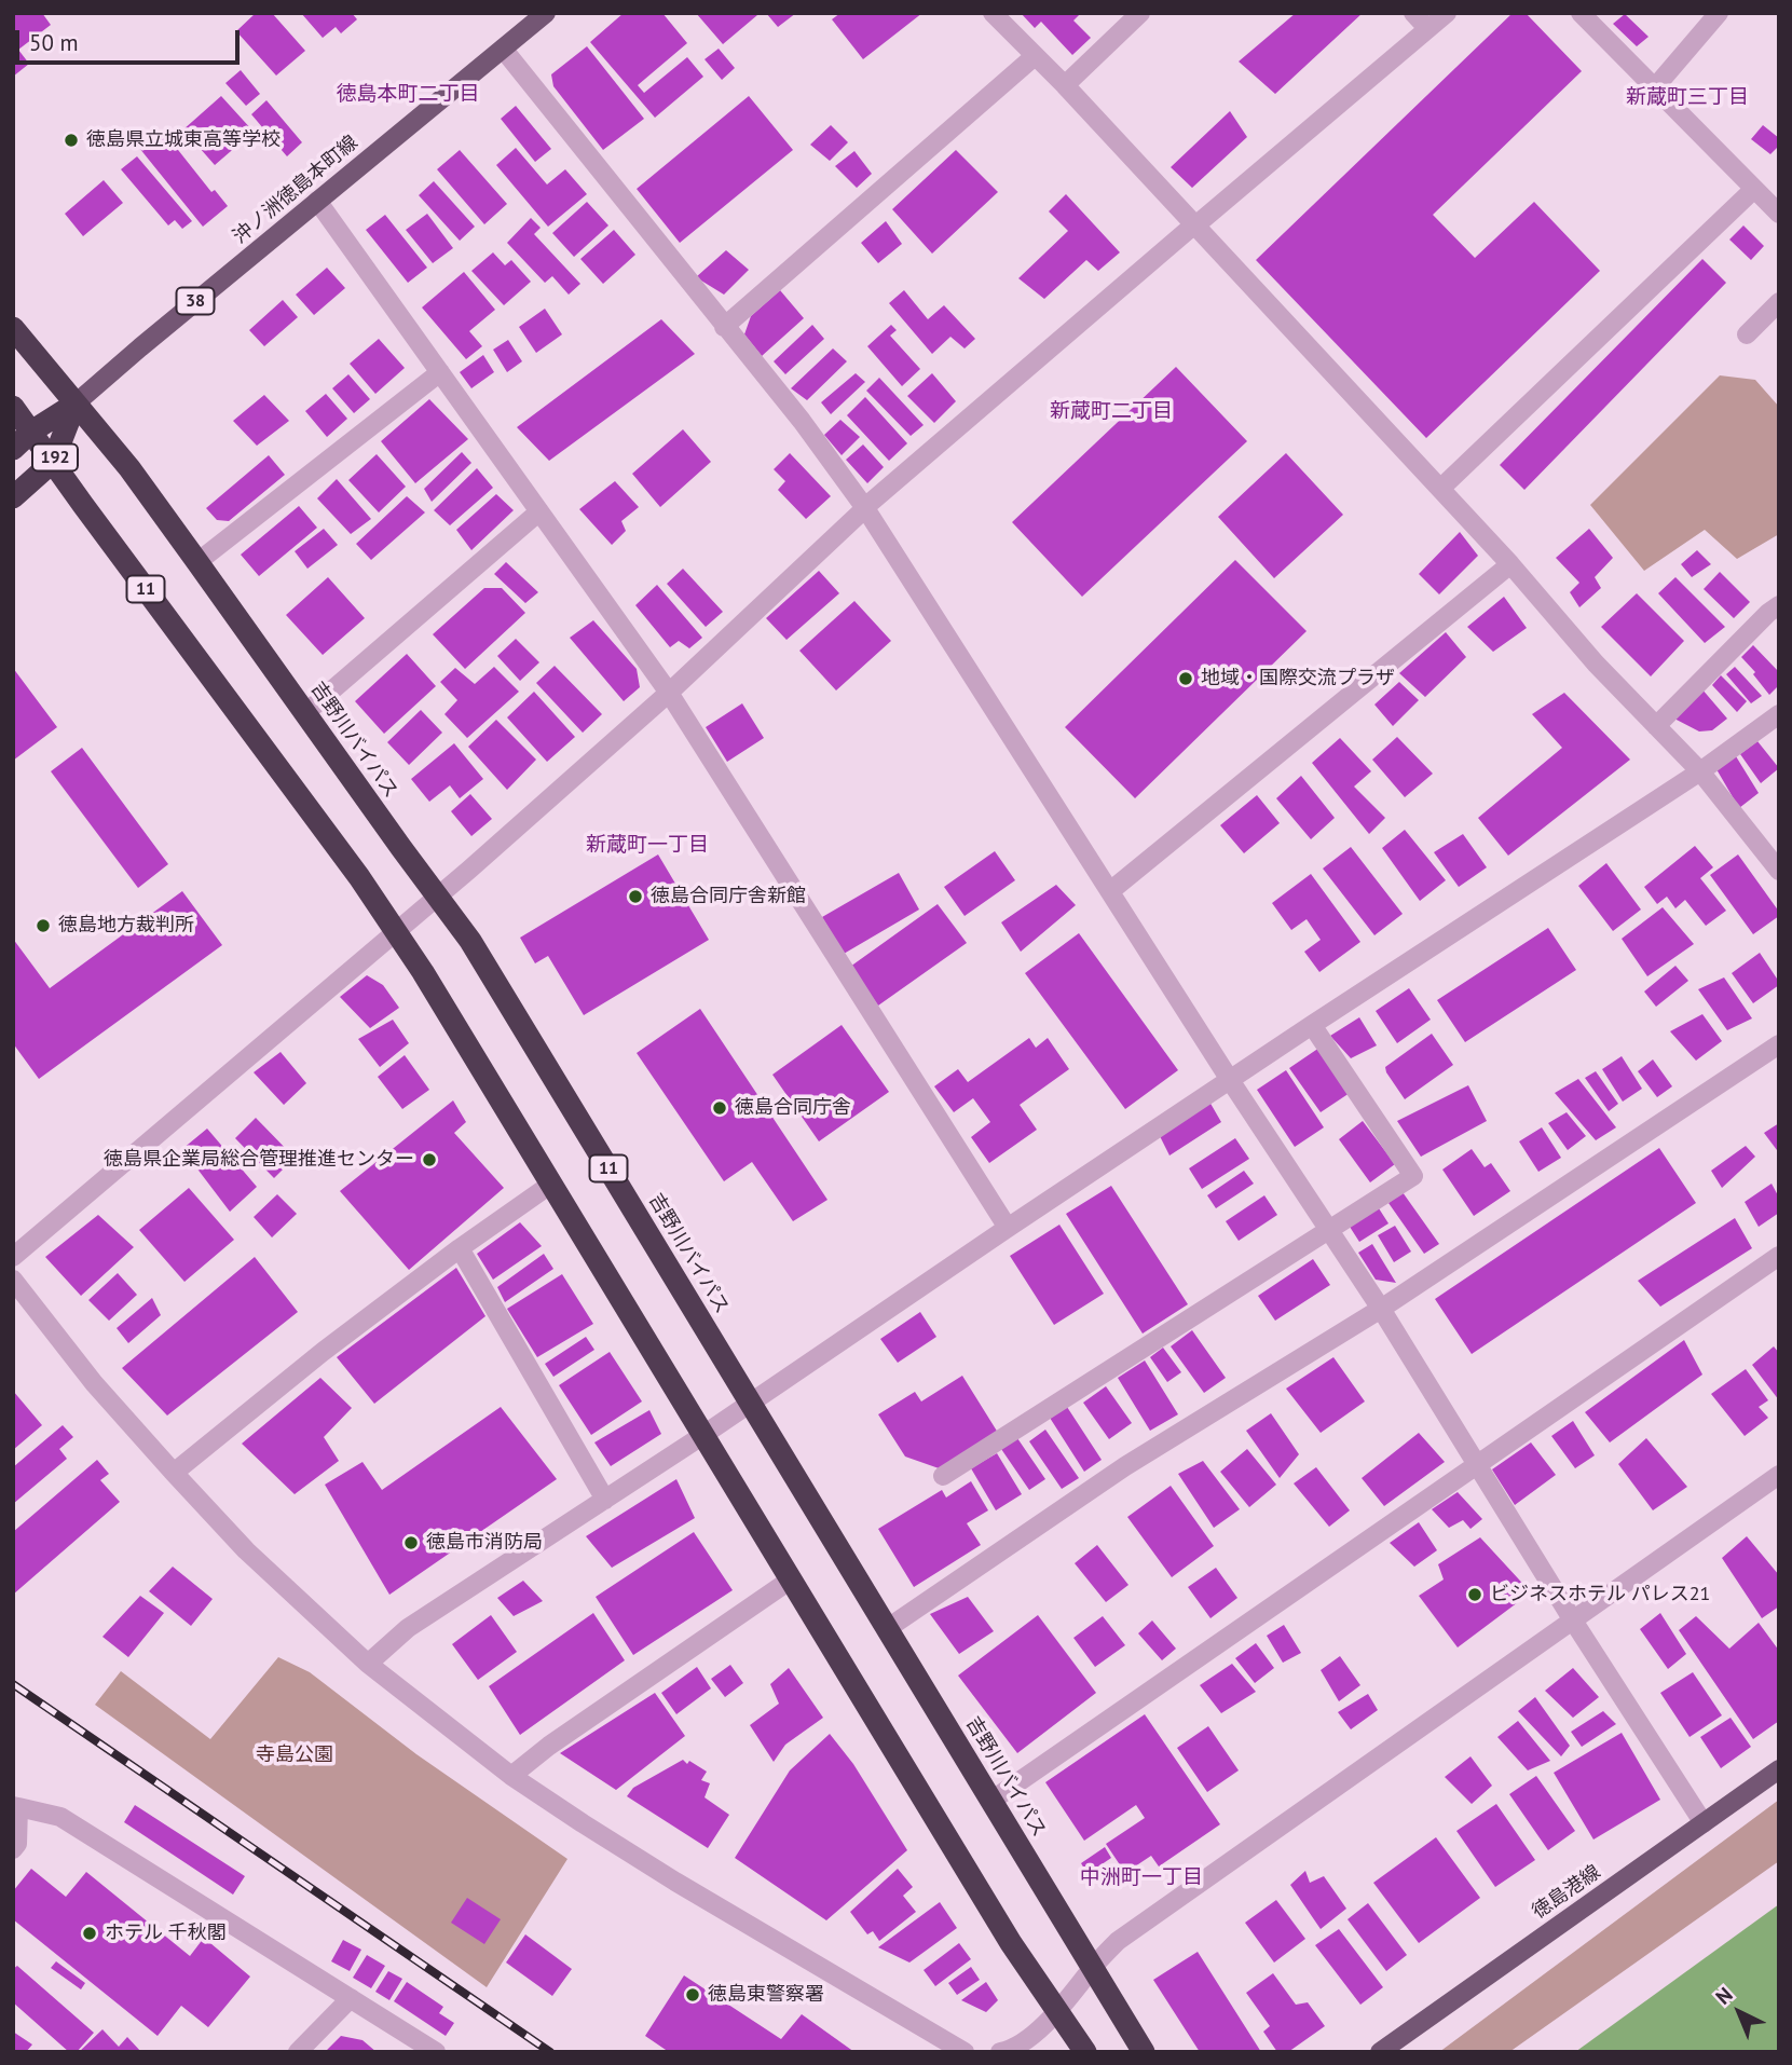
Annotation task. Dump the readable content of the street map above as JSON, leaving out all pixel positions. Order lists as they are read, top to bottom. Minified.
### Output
{"streets":{"highway":["192","11","吉野川バイパス"],"main road":["沖ノ洲徳島本町線","38","徳島港線"]},"crossings":[["沖ノ洲徳島本町線","192"],["沖ノ洲徳島本町線","吉野川バイパス"],["192","11"],["192","吉野川バイパス"]],"districts":["徳島本町二丁目","新蔵町三丁目","新蔵町二丁目","新蔵町一丁目","中洲町一丁目"],"parks":["寺島公園"],"places":["徳島県立城東高等学校","地域・国際交流プラザ","徳島合同庁舎新館","徳島地方裁判所","徳島合同庁舎","徳島県企業局総合管理推進センター","徳島市消防局","ビジネスホテル パレス21","ホテル 千秋閣","徳島東警察署"],"scale_bar":"50 m","north":"top left"}
